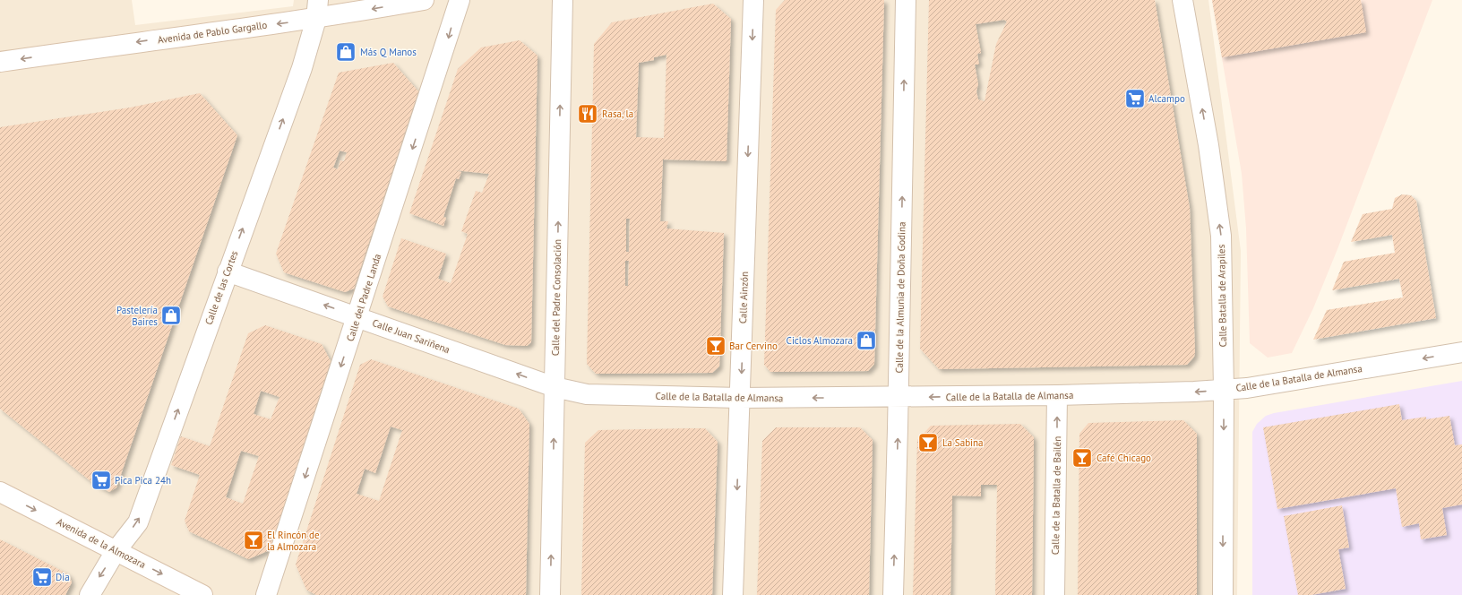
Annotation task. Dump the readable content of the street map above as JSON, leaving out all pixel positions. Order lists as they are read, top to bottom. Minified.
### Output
{"streets":{"street":["Avenida de Pablo Gargallo","Calle de las Cortes","Calle Batalla de Arapiles","Calle del Padre Landa","Calle del Padre Consolación","Calle Ainzón","Calle de la Almunia de Doña Godina","Calle Juan Sariñena","Calle de la Batalla de Almansa","Calle de la Batalla de Bailén","Avenida de la Almozara"]},"crossings":[["Avenida de Pablo Gargallo","Calle de las Cortes"],["Calle de las Cortes","Calle Juan Sariñena"],["Calle de las Cortes","Avenida de la Almozara"],["Calle Batalla de Arapiles","Calle de la Batalla de Almansa"],["Calle del Padre Landa","Calle Juan Sariñena"],["Calle del Padre Consolación","Calle Juan Sariñena"],["Calle del Padre Consolación","Calle de la Batalla de Almansa"],["Calle Ainzón","Calle de la Batalla de Almansa"],["Calle de la Almunia de Doña Godina","Calle de la Batalla de Almansa"],["Calle Juan Sariñena","Calle de la Batalla de Almansa"],["Calle de la Batalla de Almansa","Calle de la Batalla de Bailén"]],"one_way":["Avenida de Pablo Gargallo","Calle de las Cortes","Calle del Padre Landa","Calle del Padre Consolación","Calle Ainzón","Calle de la Almunia de Doña Godina","Calle Juan Sariñena","Calle de la Batalla de Almansa","Calle de la Batalla de Bailén","Avenida de la Almozara"],"places":{"shop":["Más Q Manos","Pastelería Baires","Ciclos Almozara"],"supermarket":["Alcampo","Pica Pica 24h","Dia"],"restaurant":["Rasa, la"],"bar":["Bar Cervino","La Sabina","Café Chicago","El Rincón de la Almozara"]}}
